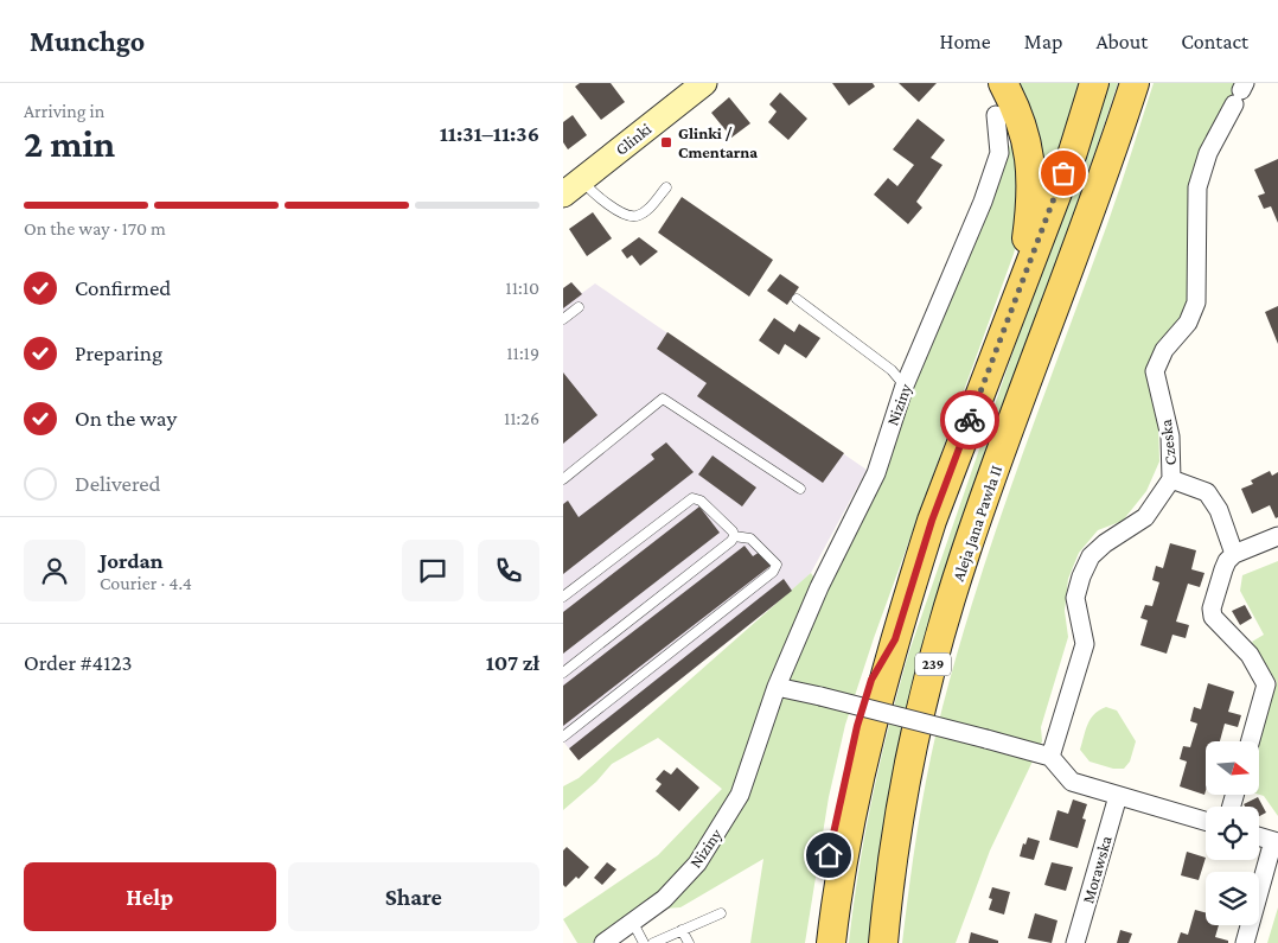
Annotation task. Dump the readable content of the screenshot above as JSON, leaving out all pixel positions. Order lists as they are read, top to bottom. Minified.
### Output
{"streets":{"main road":["Aleja Jana Pawła II","239"],"street":["Glinki","Niziny","Czeska","Morawska"]},"places":{"transit":["Glinki / Cmentarna"]},"north":"right","page":{"header":"Munchgo","nav":["Home","Map","About","Contact"],"heading":["2 min","Arriving in","11:31–11:36"],"panel":["Jordan","Courier · 4.4","Order #4123","107 zł"],"bar":"On the way · 170 m","list":[["Confirmed","11:10"],["Preparing","11:19"],["On the way","11:26"],"Delivered"],"buttons":["Help","Share"]}}
